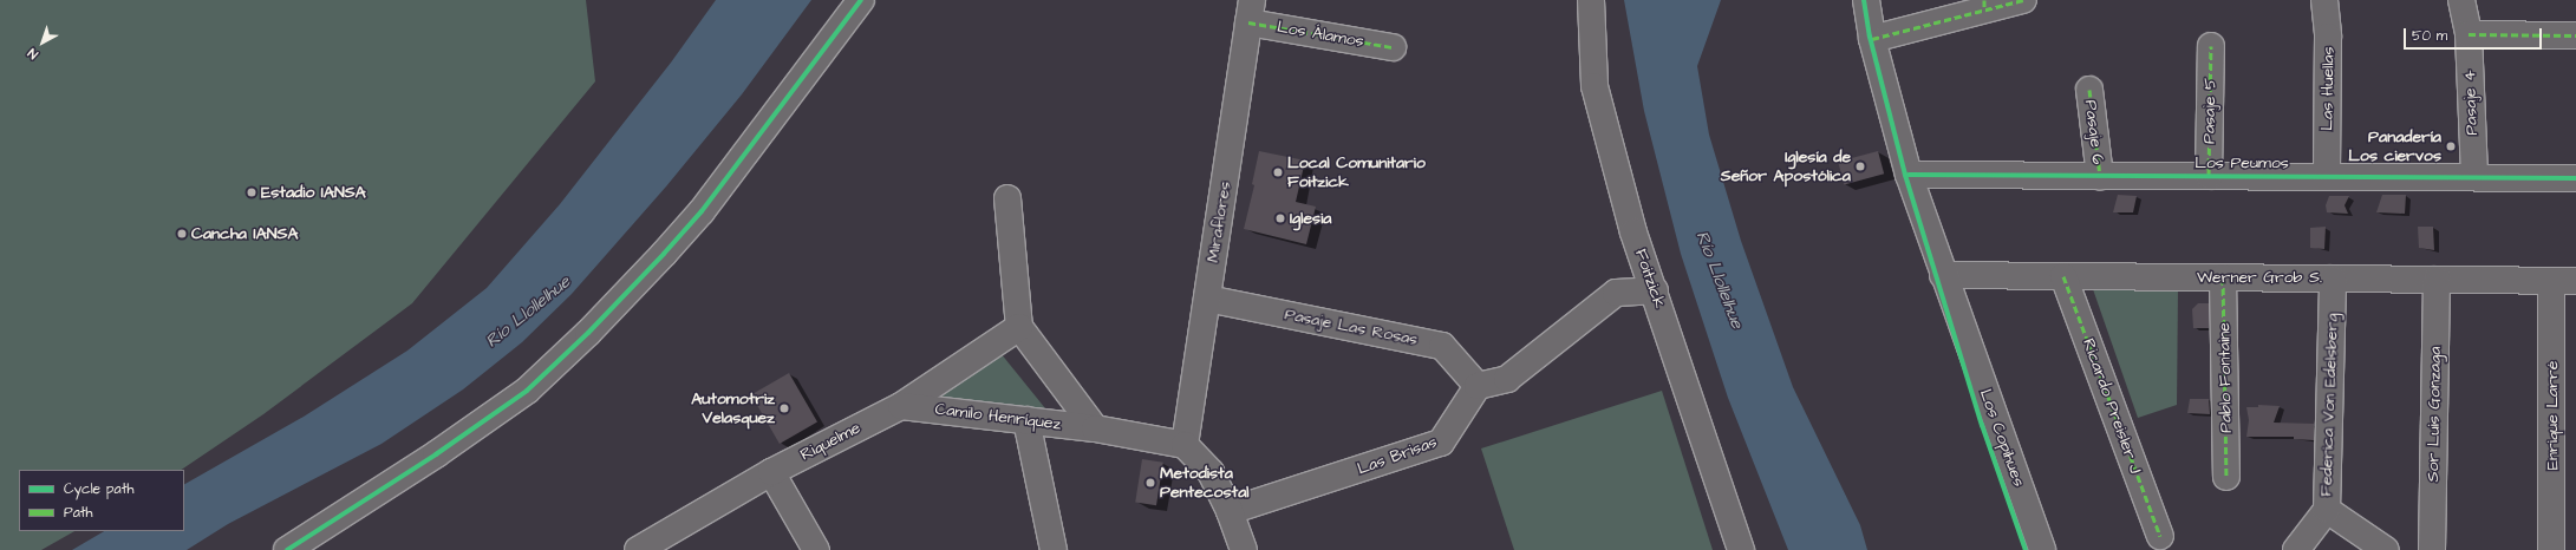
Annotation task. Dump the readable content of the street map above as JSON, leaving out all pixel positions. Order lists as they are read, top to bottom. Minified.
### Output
{"streets":{"street":["Los Álamos","Las Huellas","Pasaje 4","Pasaje 5","Pasaje 6","Los Peumos","Miraflores","Werner Grob S.","Foitzick","Pasaje Las Rosas","Pablo Fontaine","Federica Von Edelsberg","Ricardo Preisler J","Sor Luis Gonzaga","Enrique Larré","Camilo Henríquez","Los Copihues","Riquelme","Las Brisas"]},"crossings":[["Los Álamos","Miraflores"],["Las Huellas","Los Peumos"],["Pasaje 4","Los Peumos"],["Pasaje 5","Los Peumos"],["Pasaje 6","Los Peumos"],["Los Peumos","Los Copihues"],["Miraflores","Pasaje Las Rosas"],["Miraflores","Camilo Henríquez"],["Werner Grob S.","Pablo Fontaine"],["Werner Grob S.","Federica Von Edelsberg"],["Werner Grob S.","Ricardo Preisler J"],["Werner Grob S.","Sor Luis Gonzaga"],["Werner Grob S.","Enrique Larré"],["Werner Grob S.","Los Copihues"],["Pasaje Las Rosas","Las Brisas"],["Camilo Henríquez","Riquelme"]],"water":["Río Llollelhue"],"places":["Panadería Los ciervos","Iglesía de Señor Apostólica","Local Comunitario Foitzick","Estadio IANSA","Iglesia","Cancha IANSA","Automotriz Velasquez","Metodista Pentecostal"],"legend":["Cycle path","Path"],"scale_bar":"50 m","north":"bottom left"}
